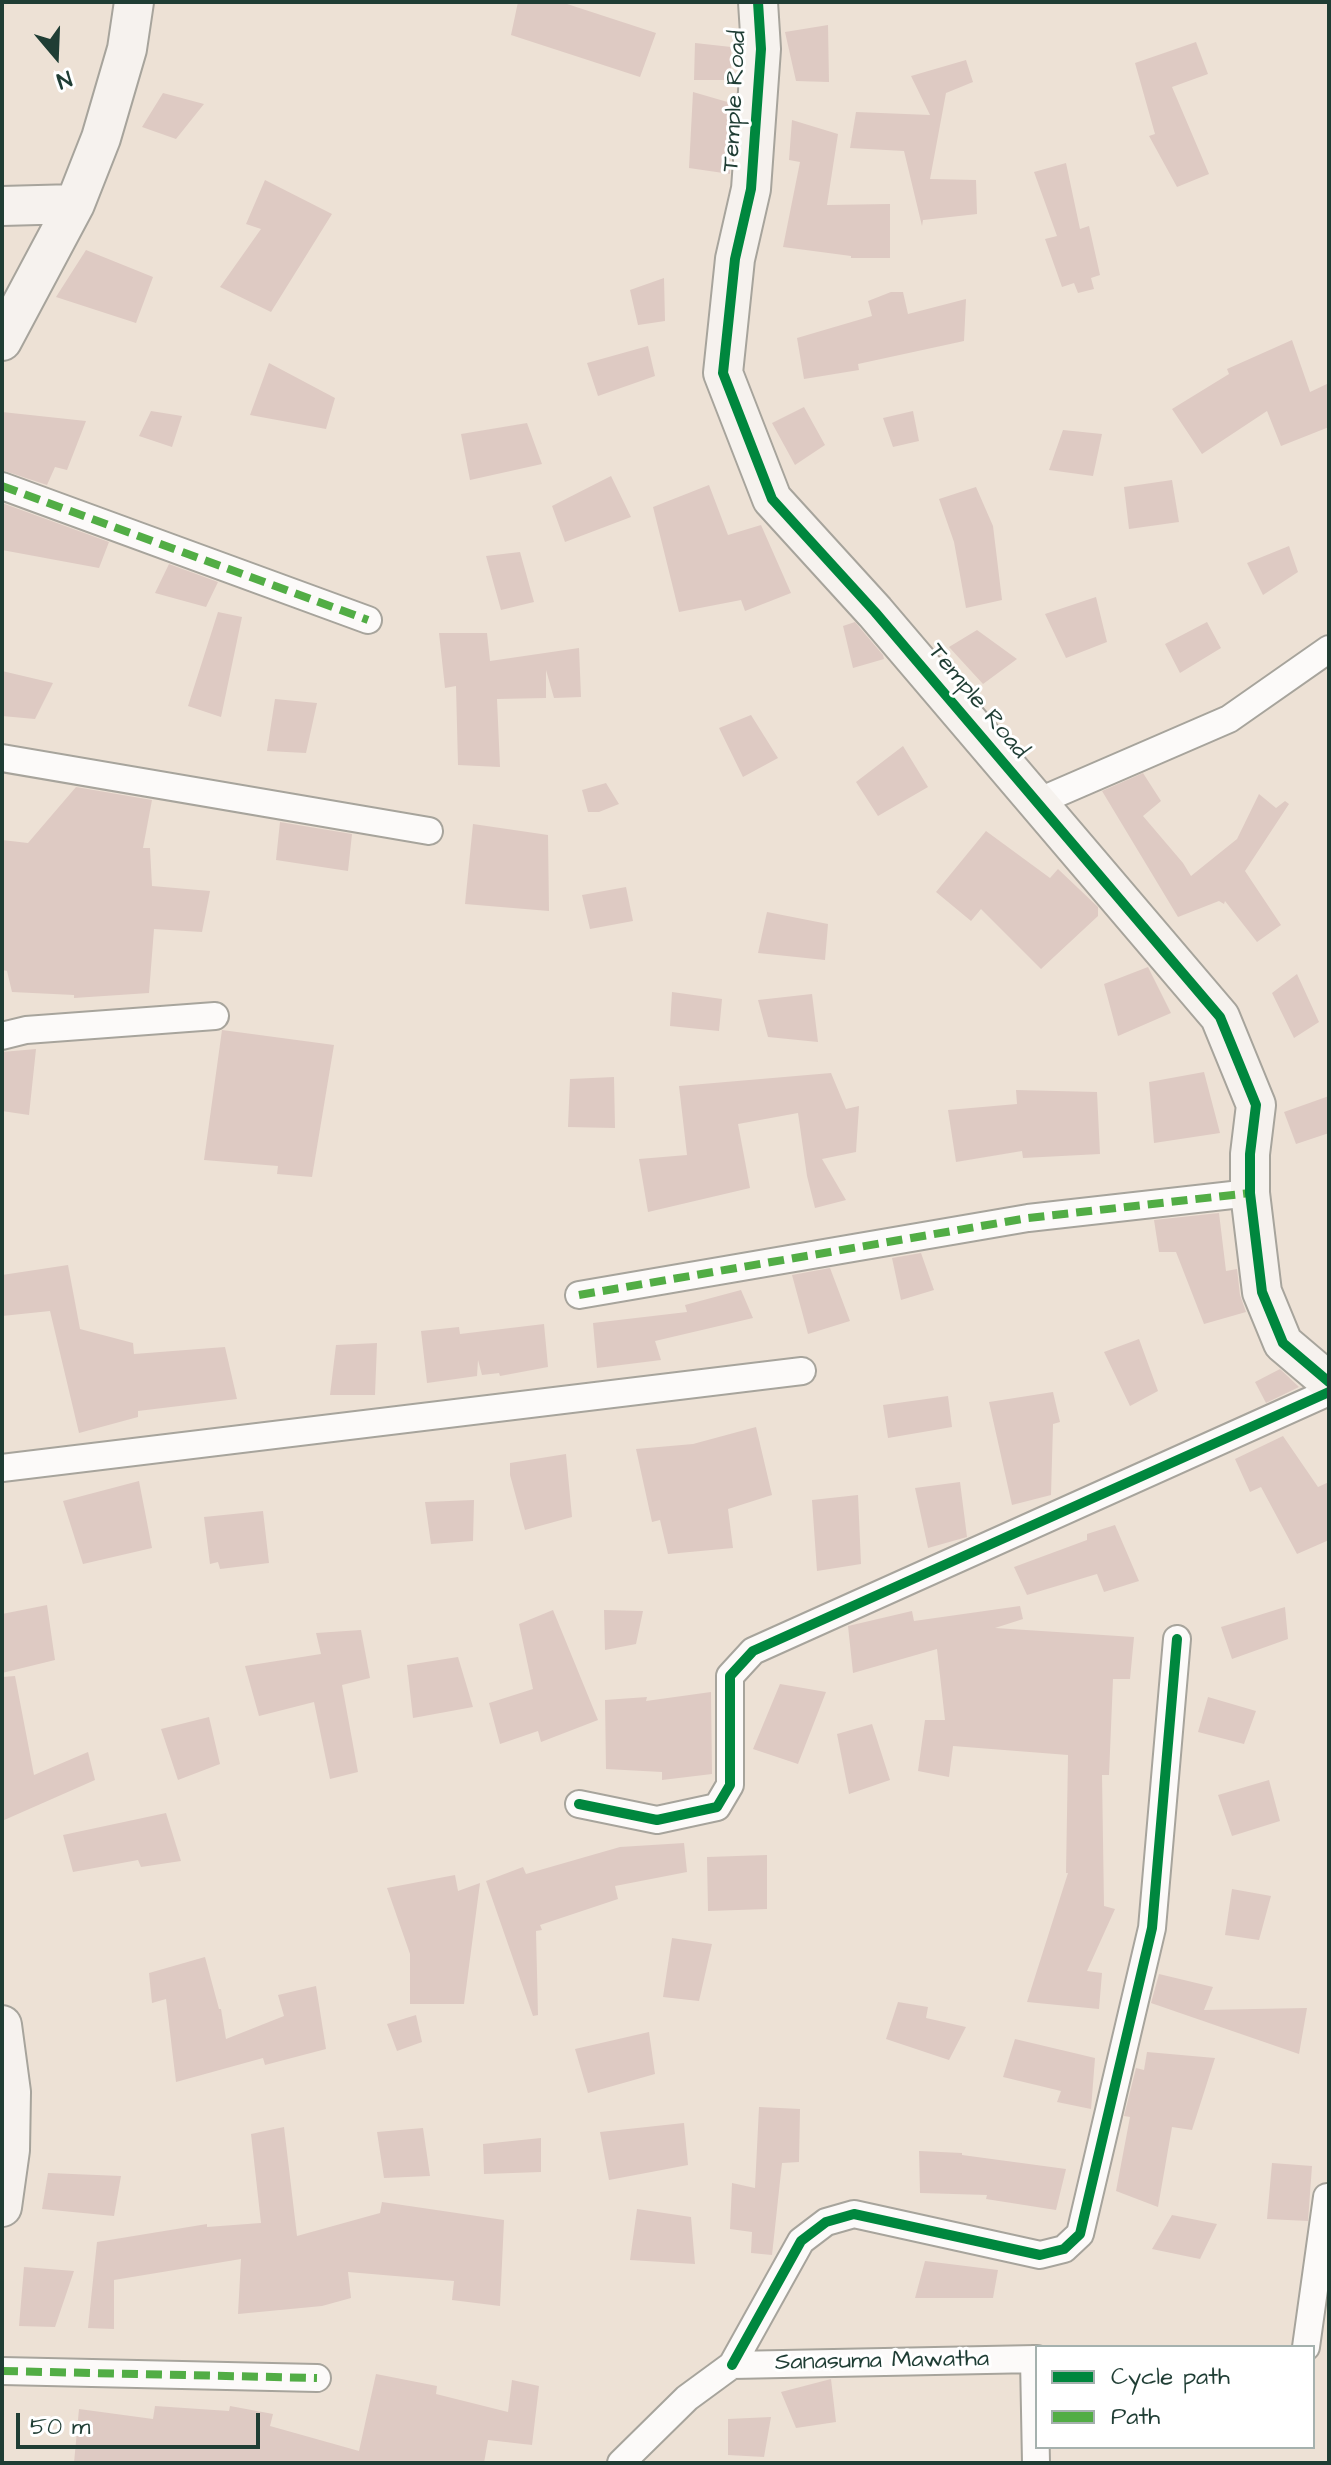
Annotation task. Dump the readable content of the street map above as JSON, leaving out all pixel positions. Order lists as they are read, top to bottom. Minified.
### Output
{"streets":{"street":["Temple Road","Sanasuma Mawatha"]},"legend":["Cycle path","Path"],"scale_bar":"50 m","north":"bottom"}
